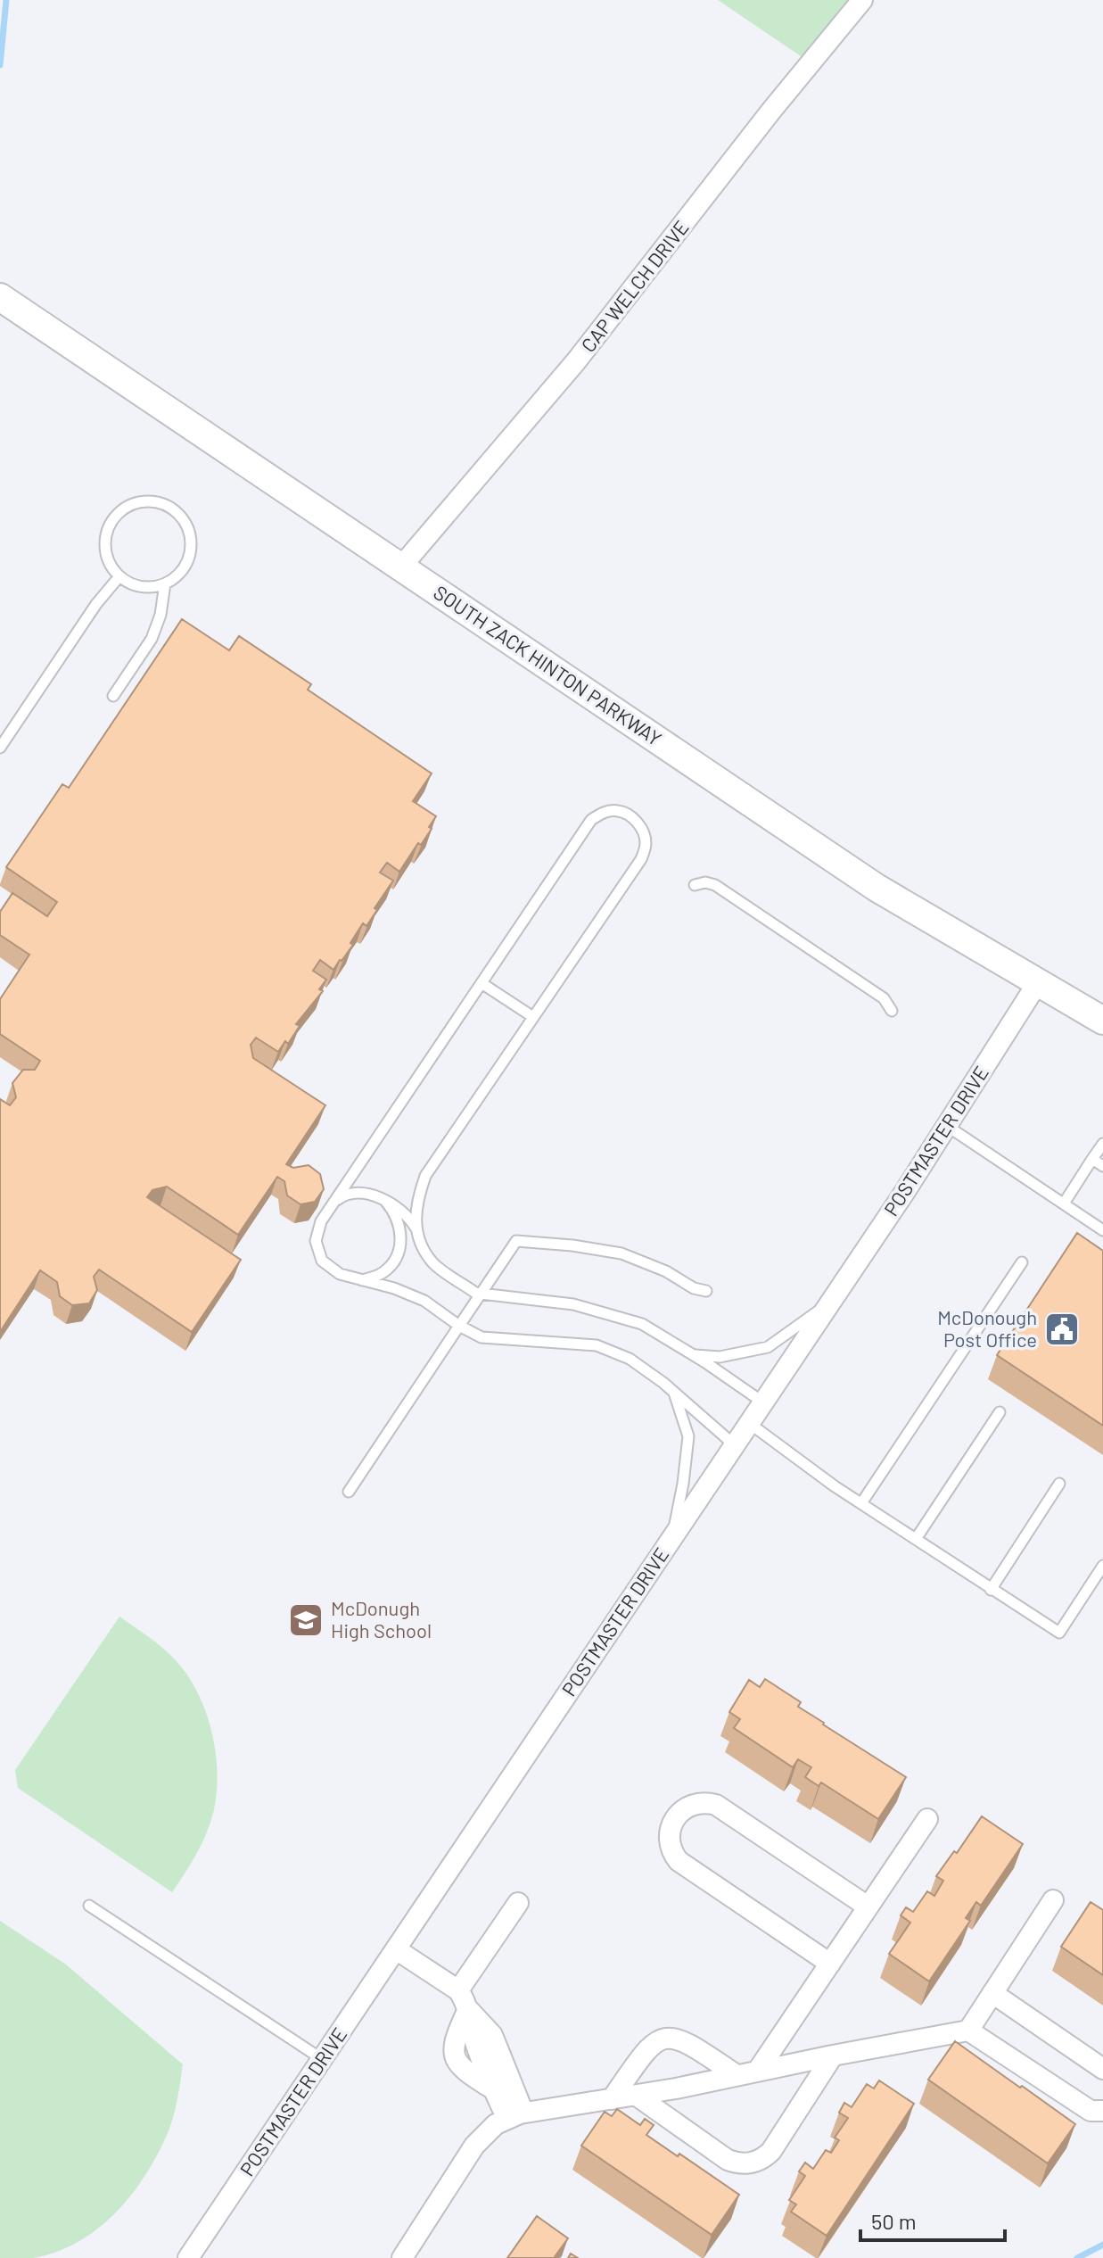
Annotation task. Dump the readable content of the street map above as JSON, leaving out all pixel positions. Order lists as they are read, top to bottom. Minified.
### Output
{"streets":{"main road":["SOUTH ZACK HINTON PARKWAY"],"street":["CAP WELCH DRIVE","POSTMASTER DRIVE"]},"crossings":[["CAP WELCH DRIVE","SOUTH ZACK HINTON PARKWAY"],["SOUTH ZACK HINTON PARKWAY","POSTMASTER DRIVE"]],"places":{"public building":["McDonough Post Office"],"school or university":["McDonugh High School"]},"scale_bar":"50 m"}
